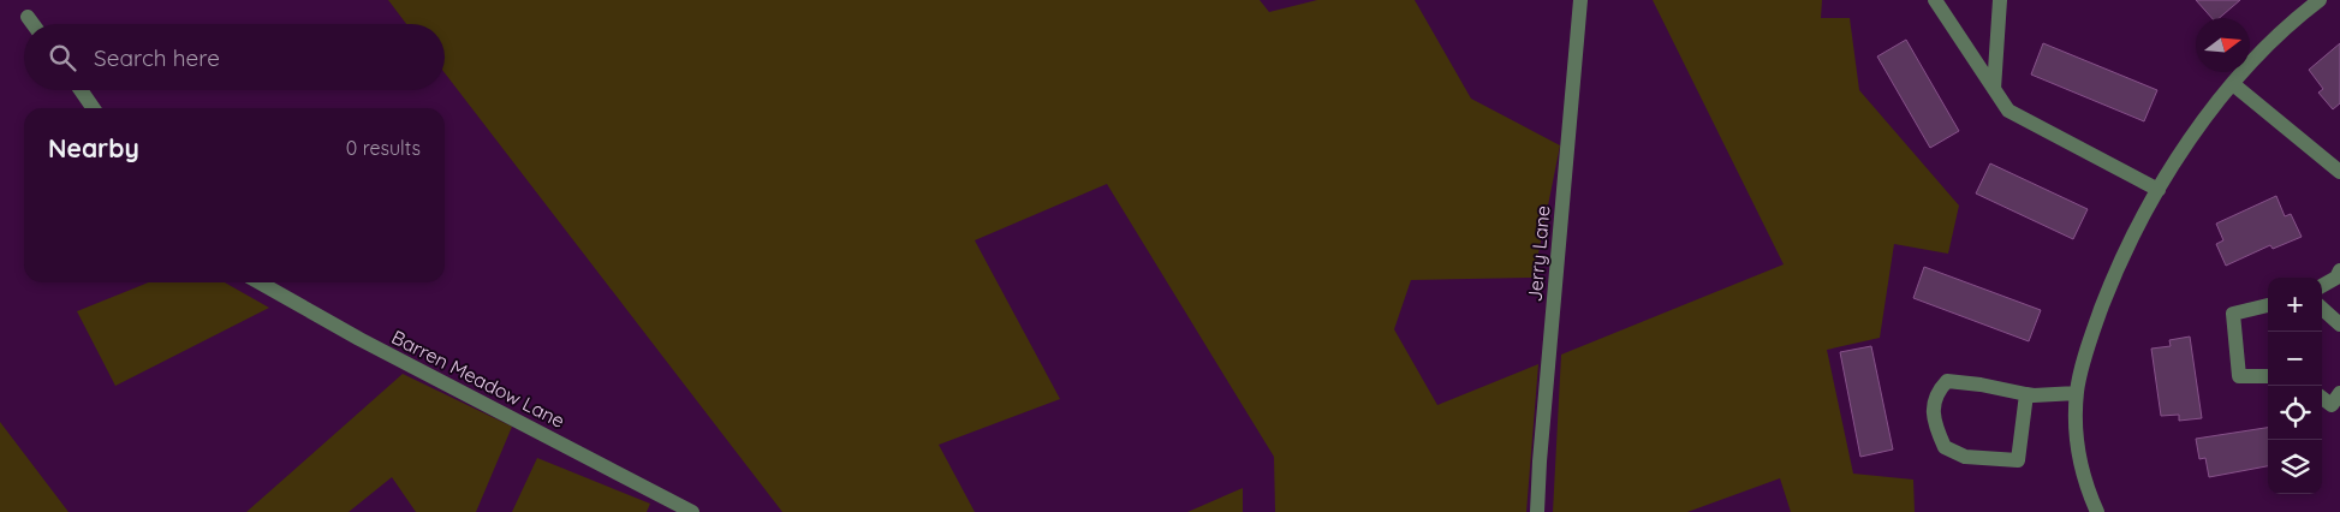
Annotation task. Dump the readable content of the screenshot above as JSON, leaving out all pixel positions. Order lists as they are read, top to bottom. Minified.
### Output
{"streets":{"street":["Jerry Lane","Barren Meadow Lane"]},"north":"right","page":{"search":"Search here","heading":["Nearby","0 results"],"map_buttons":["+","−"]}}
